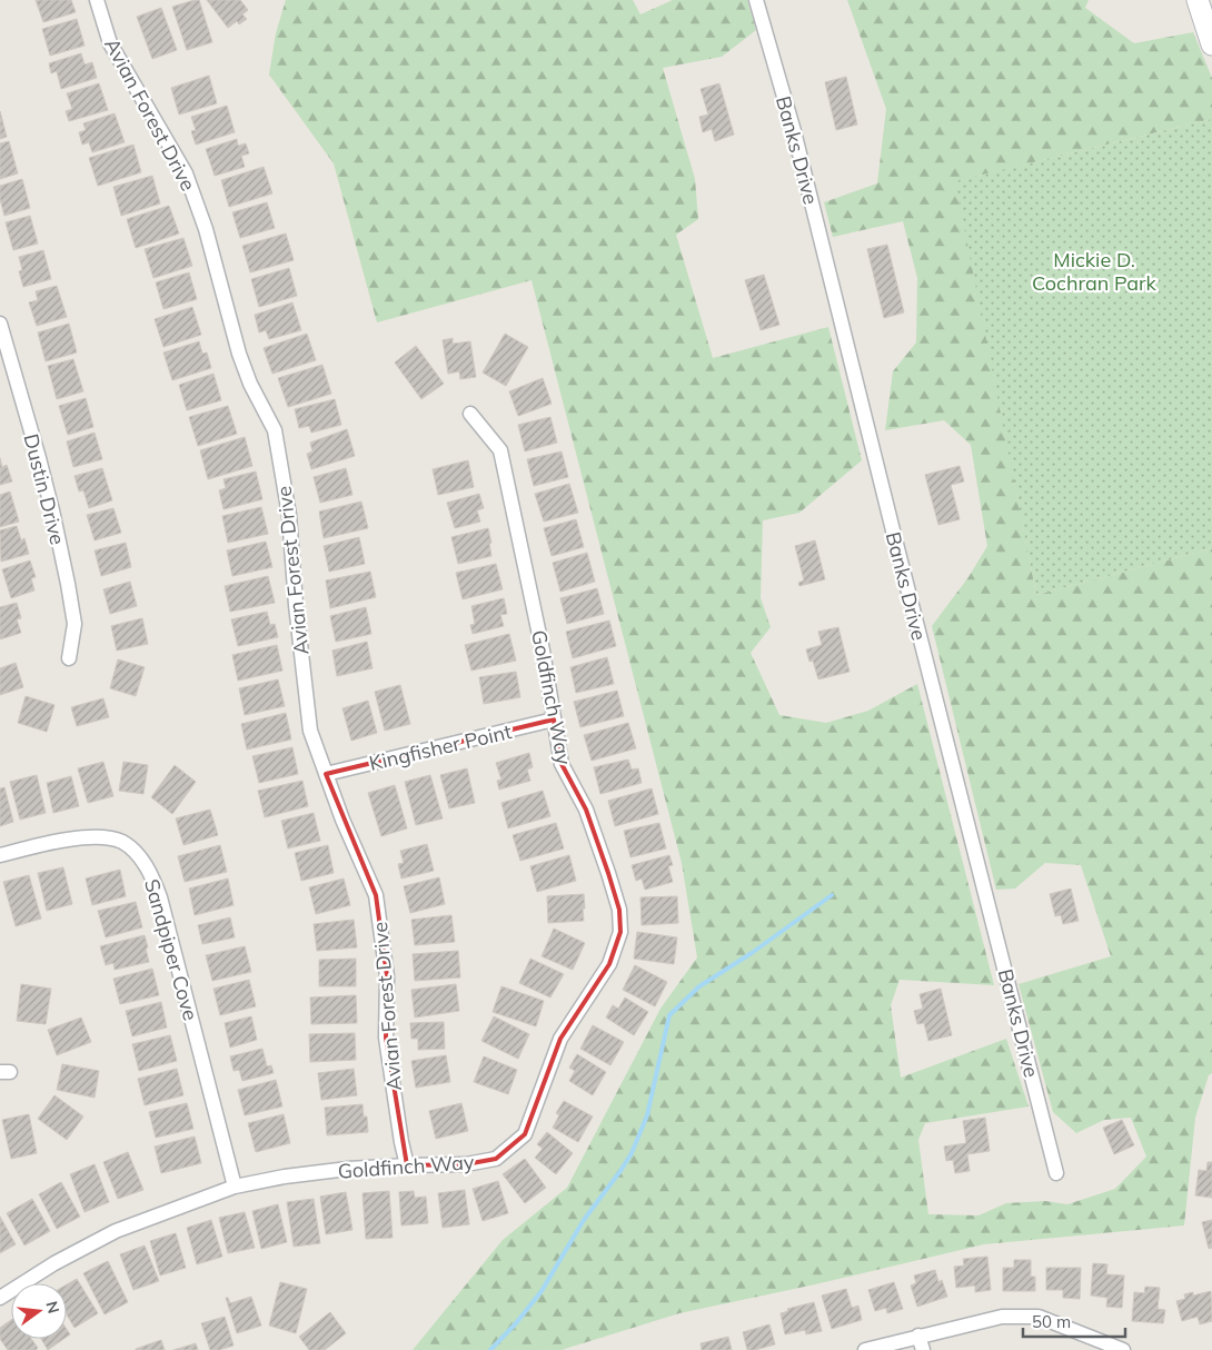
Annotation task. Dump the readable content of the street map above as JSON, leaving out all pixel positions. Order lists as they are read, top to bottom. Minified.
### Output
{"streets":{"street":["Avian Forest Drive","Banks Drive","Dustin Drive","Goldfinch Way","Kingfisher Point","Sandpiper Cove"]},"crossings":[["Avian Forest Drive","Goldfinch Way"],["Avian Forest Drive","Kingfisher Point"],["Goldfinch Way","Kingfisher Point"],["Goldfinch Way","Sandpiper Cove"]],"parks":["Mickie D. Cochran Park"],"scale_bar":"50 m","north":"right"}
